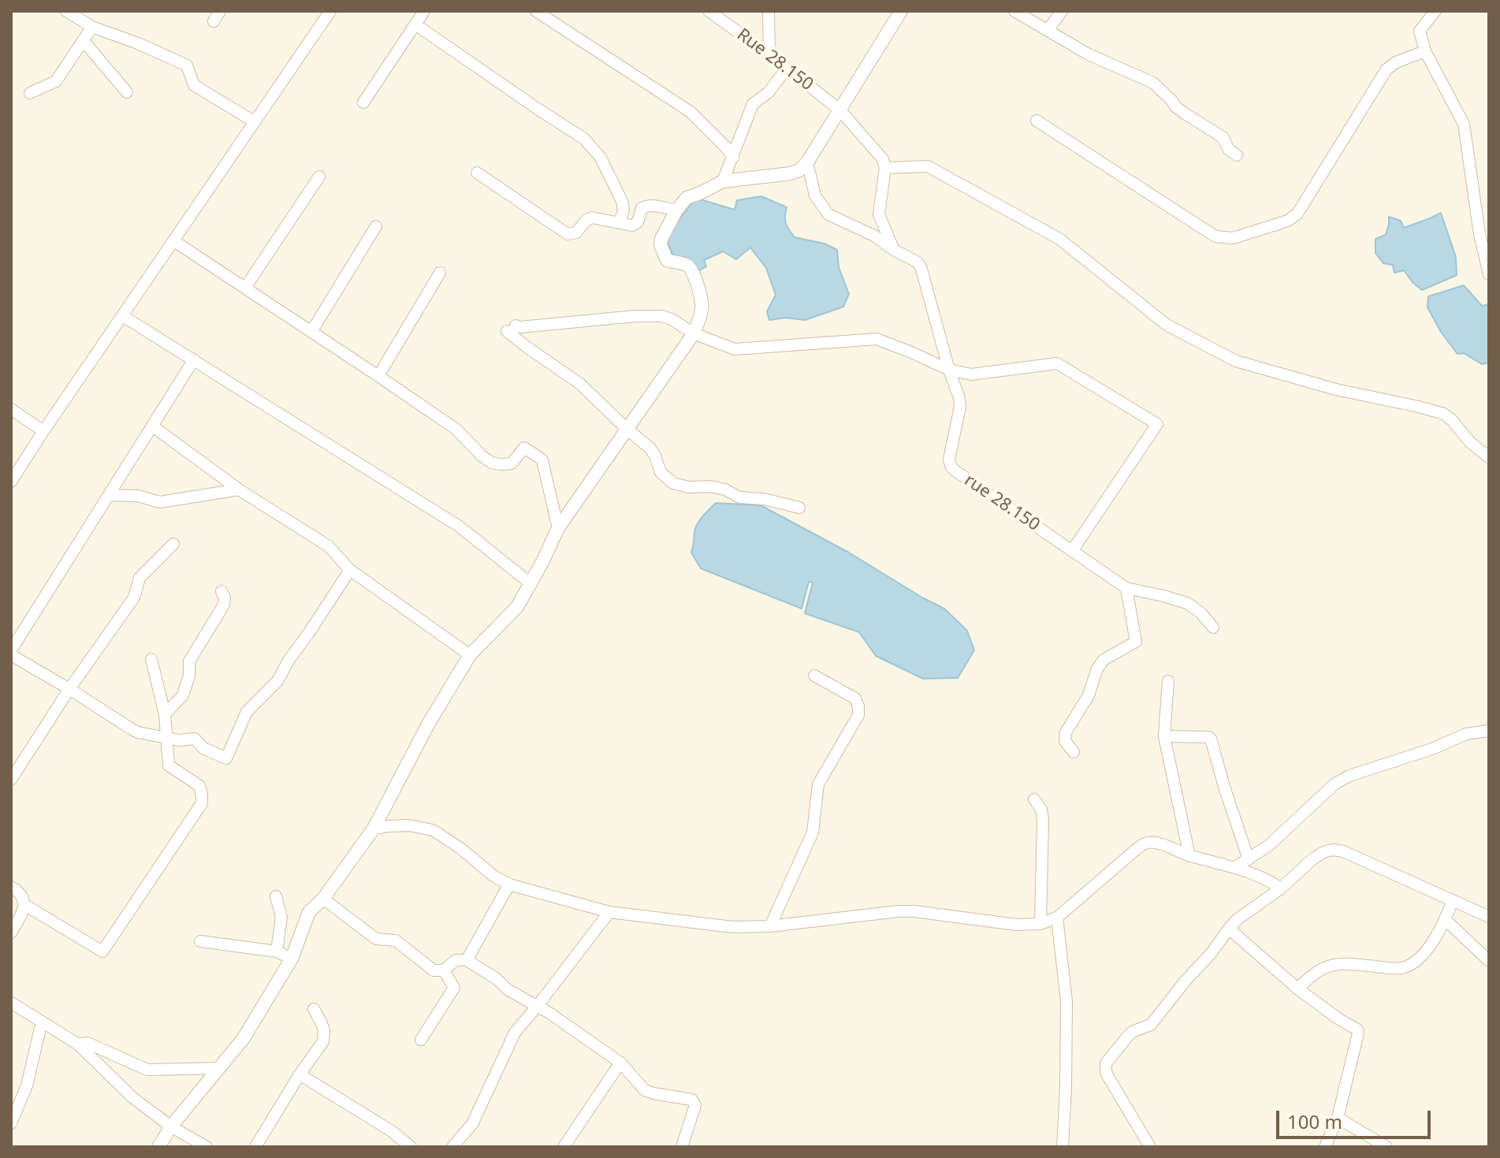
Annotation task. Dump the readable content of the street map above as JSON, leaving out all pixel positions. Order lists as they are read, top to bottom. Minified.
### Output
{"streets":{"street":["Rue 28.150","rue 28.150"]},"scale_bar":"100 m"}
